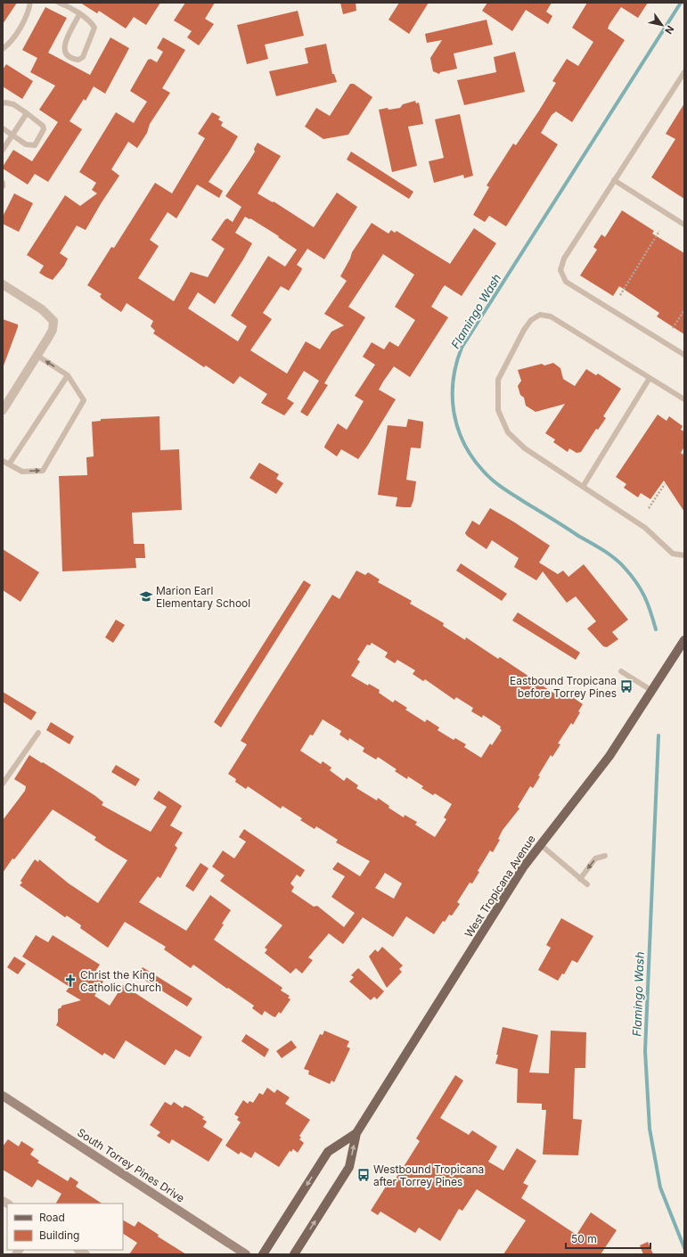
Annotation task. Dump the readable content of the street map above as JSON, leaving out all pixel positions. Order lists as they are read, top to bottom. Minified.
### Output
{"streets":{"main road":["West Tropicana Avenue","South Torrey Pines Drive"]},"water":["Flamingo Wash"],"places":{"school or university":["Marion Earl Elementary School"],"bus stop":["Eastbound Tropicana before Torrey Pines","Westbound Tropicana after Torrey Pines"],"church":["Christ the King Catholic Church"]},"legend":["Road","Building"],"scale_bar":"50 m","north":"bottom right"}
